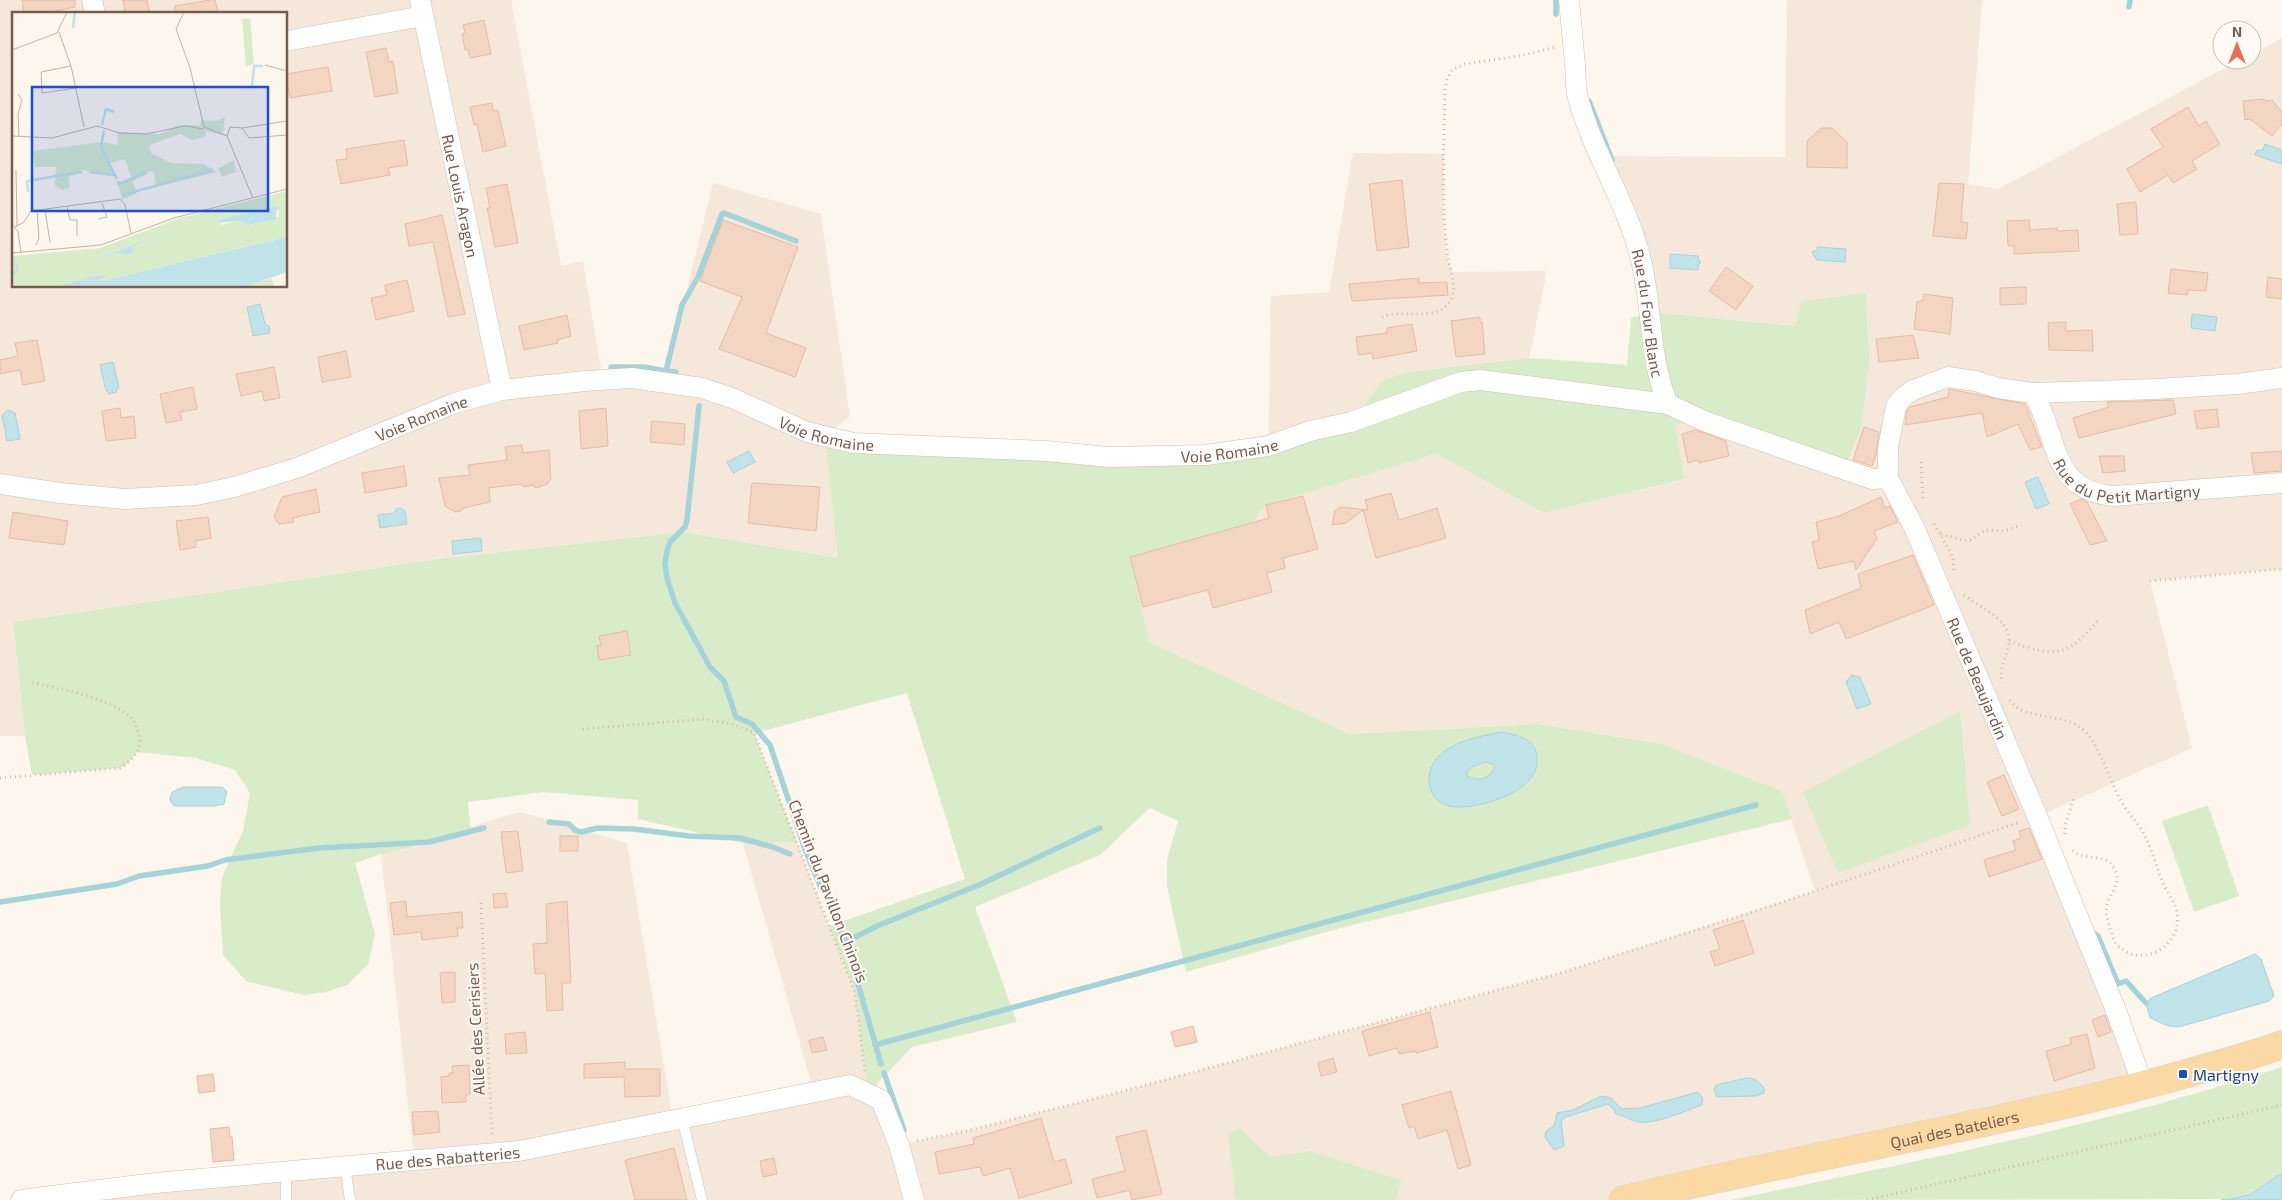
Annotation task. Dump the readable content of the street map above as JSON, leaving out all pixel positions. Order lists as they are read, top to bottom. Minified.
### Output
{"streets":{"main road":["Quai des Bateliers"],"street":["Rue Louis Aragon","Rue du Four Blanc","Voie Romaine","Rue du Petit Martigny","Rue de Beaujardin","Rue des Rabatteries"],"path":["Chemin du Pavillon Chinois","Allée des Cerisiers"]},"crossings":[["Rue Louis Aragon","Voie Romaine"],["Rue du Four Blanc","Voie Romaine"],["Rue du Petit Martigny","Rue de Beaujardin"],["Rue de Beaujardin","Quai des Bateliers"],["Chemin du Pavillon Chinois","Rue des Rabatteries"],["Allée des Cerisiers","Rue des Rabatteries"]],"places":{"transit":["Martigny"]},"north":"top"}
